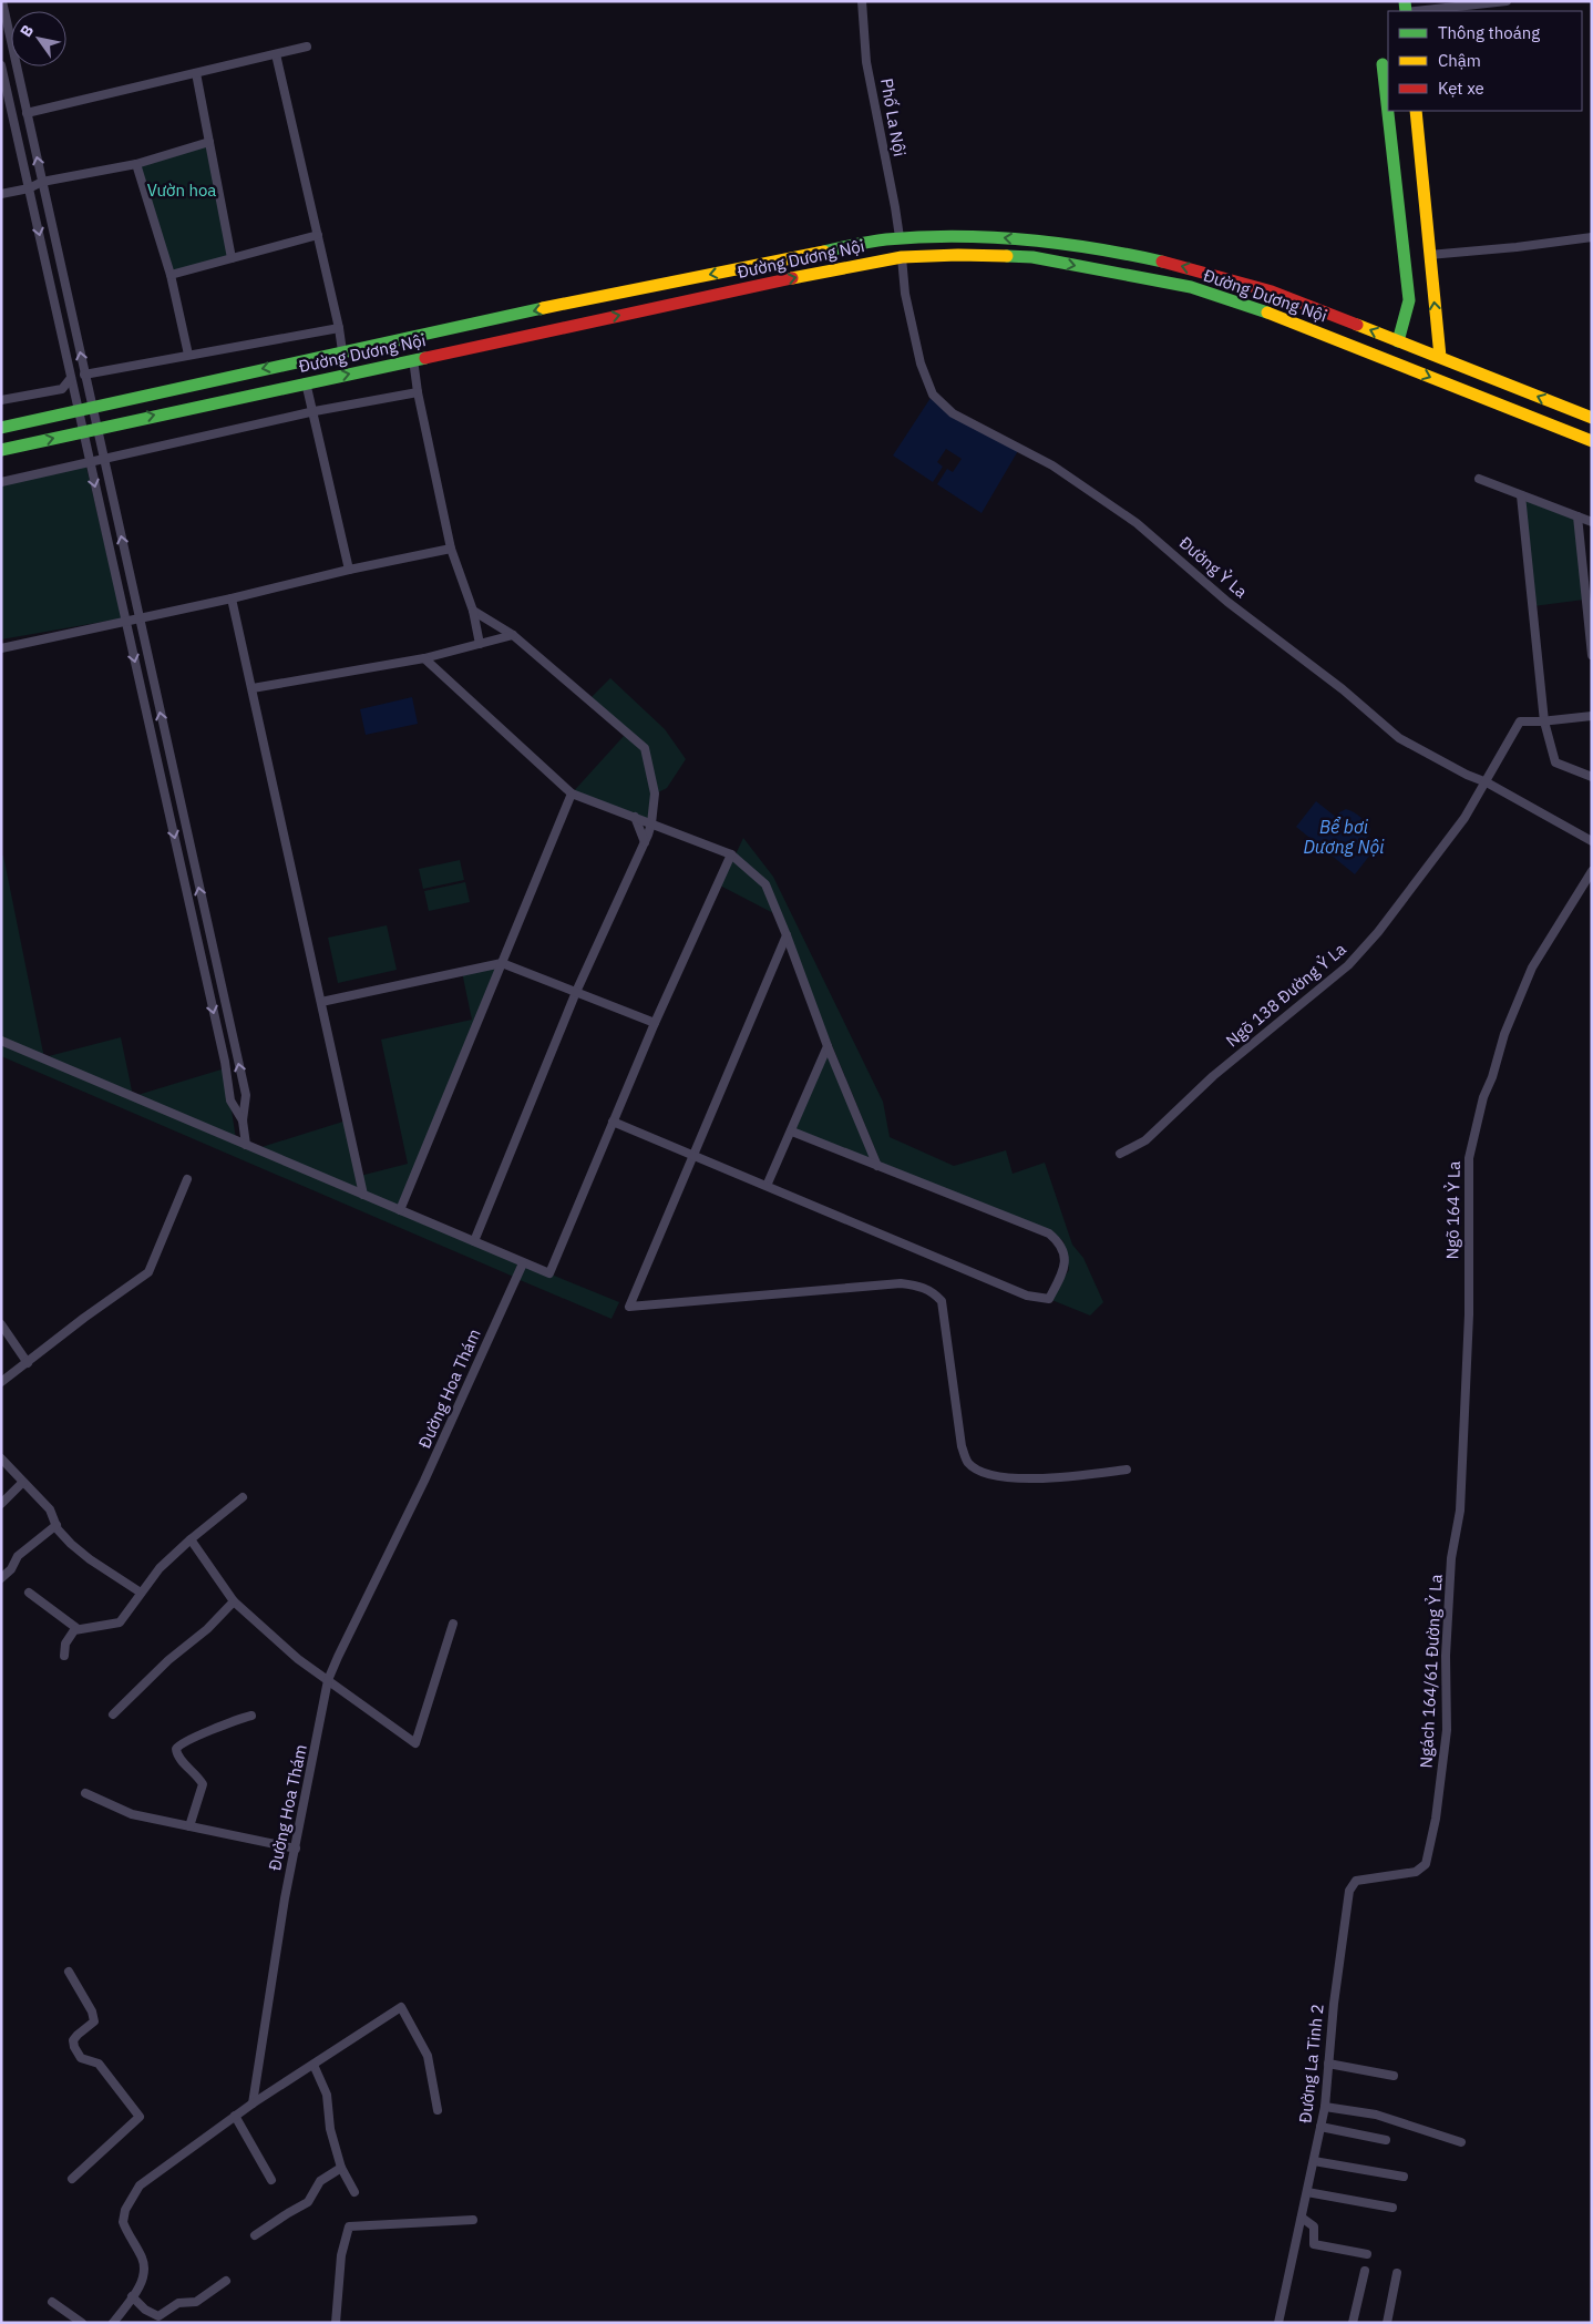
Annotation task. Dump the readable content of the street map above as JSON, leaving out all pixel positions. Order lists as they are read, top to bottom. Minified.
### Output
{"streets":{"main road":["Đường Dương Nội"],"street":["Phố La Nội","Đường Ỷ La","Ngõ 138 Đường Ỷ La","Ngõ 164 Ỷ La","Đường Hoa Thám","Ngách 164/61 Đường Ỷ La","Đường La Tinh 2"]},"crossings":[["Phố La Nội","Đường Dương Nội"],["Đường Dương Nội","Đường Ỷ La"],["Đường Ỷ La","Ngõ 138 Đường Ỷ La"],["Ngõ 164 Ỷ La","Ngách 164/61 Đường Ỷ La"],["Ngách 164/61 Đường Ỷ La","Đường La Tinh 2"]],"water":["Bể bơi Dương Nội"],"parks":["Vườn hoa"],"legend":["Thông thoáng","Chậm","Kẹt xe"],"north":"top left"}
